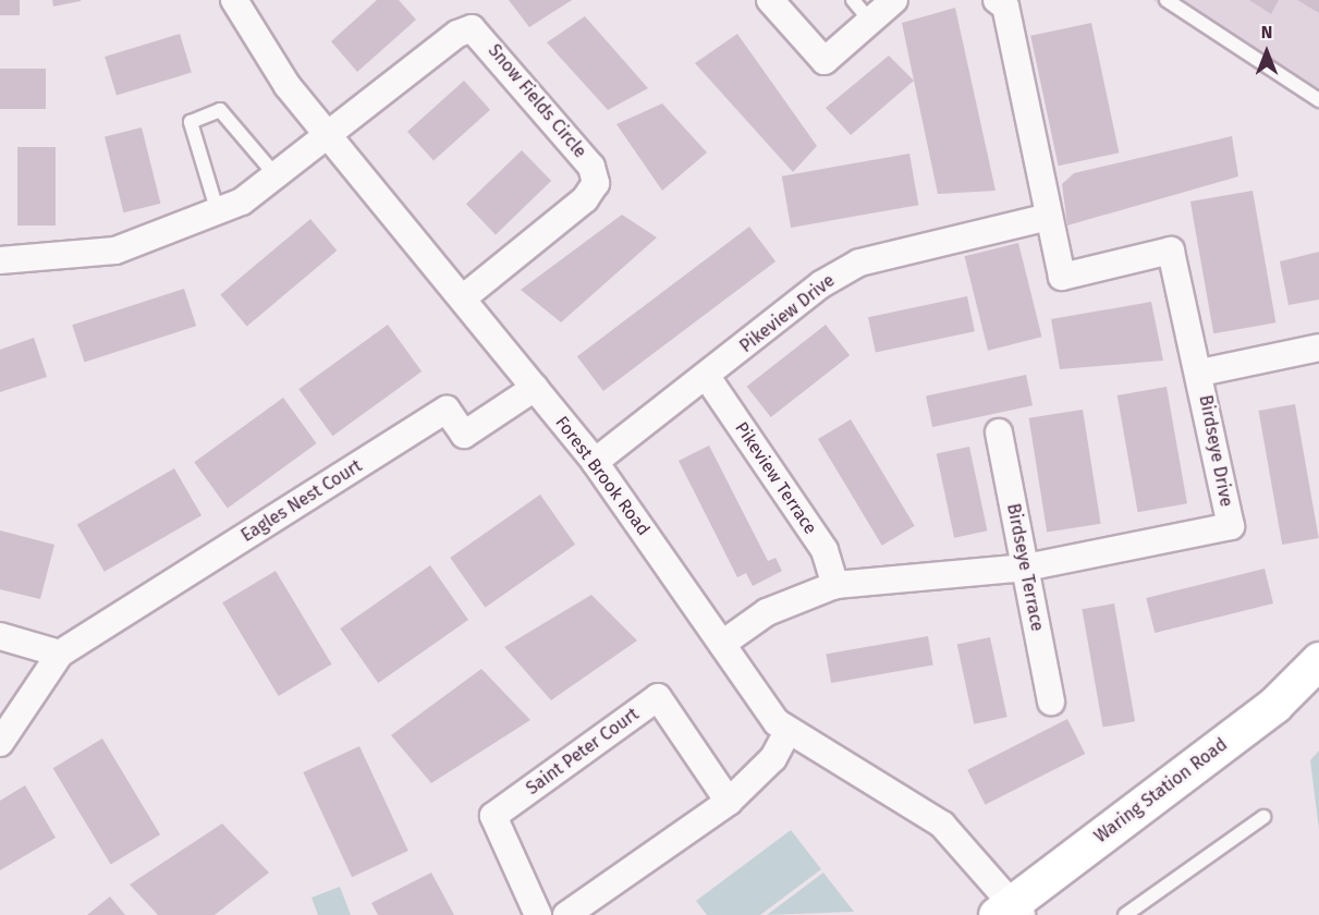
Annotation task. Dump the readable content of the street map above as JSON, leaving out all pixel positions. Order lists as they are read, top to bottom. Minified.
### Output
{"streets":{"street":["Snow Fields Circle","Pikeview Drive","Birdseye Drive","Forest Brook Road","Pikeview Terrace","Eagles Nest Court","Birdseye Terrace","Saint Peter Court","Waring Station Road"]},"crossings":[["Snow Fields Circle","Forest Brook Road"],["Pikeview Drive","Birdseye Drive"],["Pikeview Drive","Forest Brook Road"],["Pikeview Drive","Pikeview Terrace"],["Birdseye Drive","Forest Brook Road"],["Birdseye Drive","Pikeview Terrace"],["Birdseye Drive","Birdseye Terrace"],["Forest Brook Road","Eagles Nest Court"],["Forest Brook Road","Waring Station Road"]],"north":"top"}
